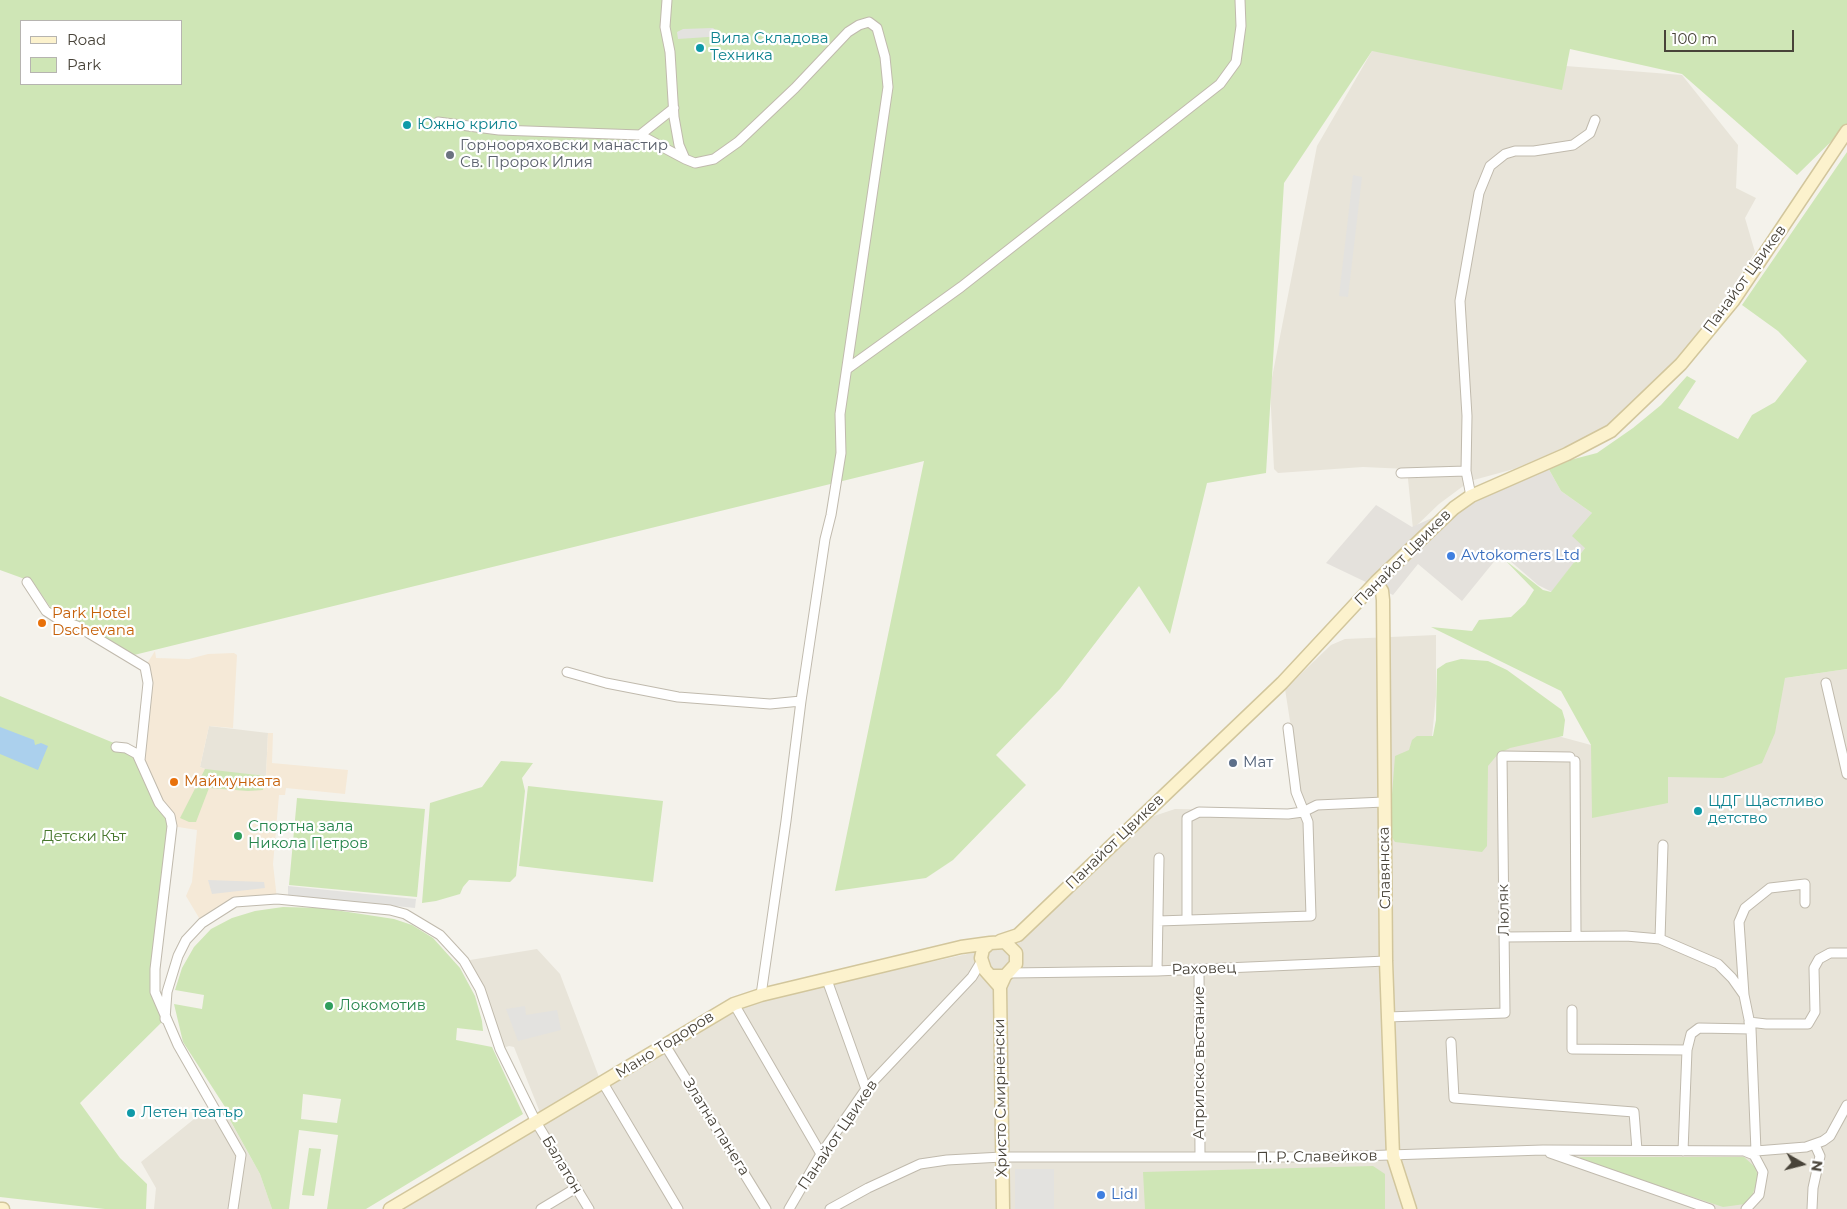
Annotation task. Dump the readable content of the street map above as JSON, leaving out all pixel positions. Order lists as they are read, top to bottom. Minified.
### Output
{"streets":{"street":["Панайот Цвикев","Славянска","Люляк","Раховец","Мано Тодоров","Априлско въстание","Христо Смирненски","Златна панега","П. Р. Славейков","Балатон"]},"crossings":[["Панайот Цвикев","Славянска"],["Панайот Цвикев","Мано Тодоров"],["Славянска","Люляк"],["Славянска","Раховец"],["Славянска","П. Р. Славейков"],["Раховец","Априлско въстание"],["Раховец","Христо Смирненски"],["Мано Тодоров","Златна панега"],["Мано Тодоров","Балатон"],["Априлско въстание","П. Р. Славейков"],["Христо Смирненски","П. Р. Славейков"]],"parks":["Детски Кът"],"places":["Вила Складова Техника","Южно крило","Горнооряховски манастир Св. Пророк Илия","Avtokomers Ltd","Park Hotel Dschevana","Мат","Маймунката","ЦДГ Щастливо детство","Спортна зала Никола Петров","Локомотив","Летен театър","Lidl"],"legend":["Road","Park"],"scale_bar":"100 m","north":"right"}
